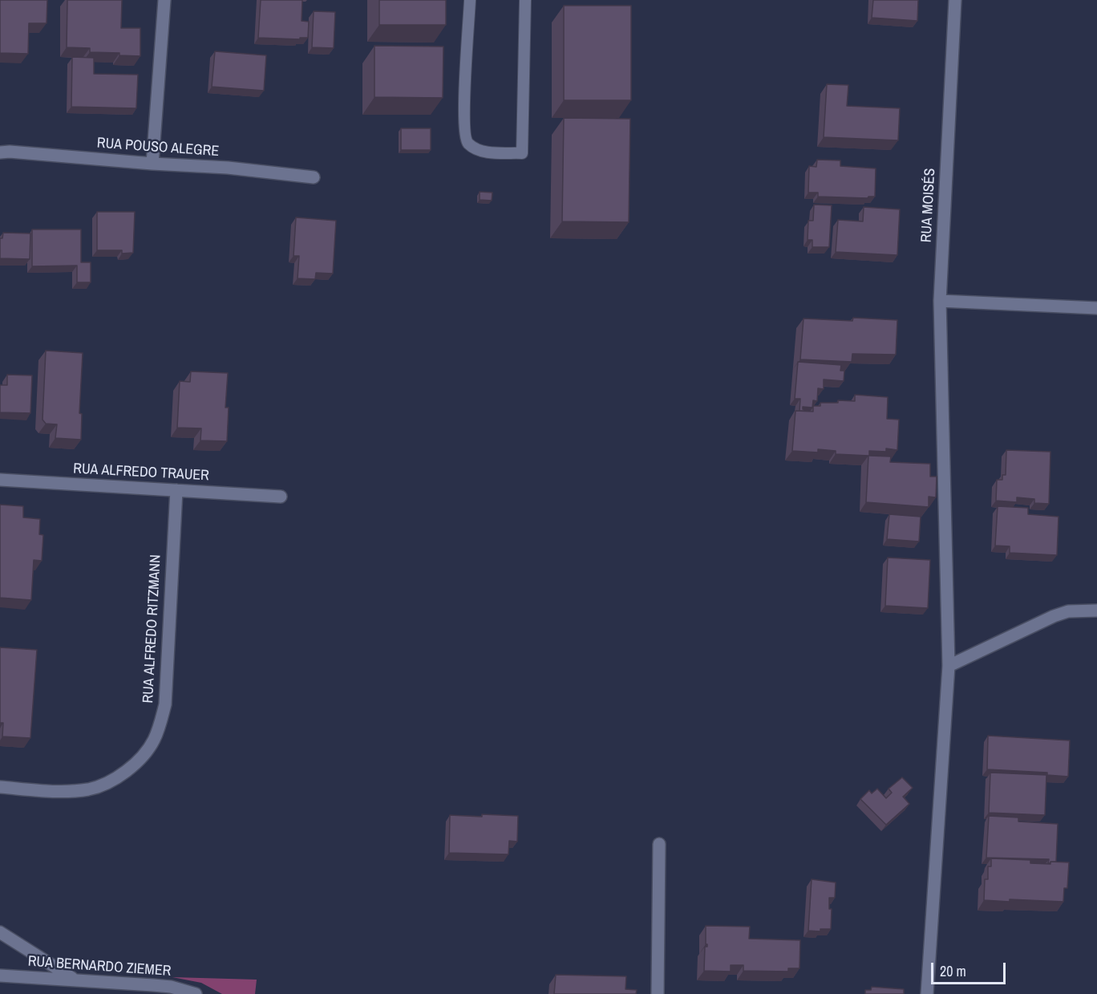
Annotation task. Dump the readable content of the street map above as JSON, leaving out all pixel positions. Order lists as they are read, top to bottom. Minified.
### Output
{"streets":{"street":["RUA POUSO ALEGRE","RUA MOISÉS","RUA ALFREDO TRAUER","RUA ALFREDO RITZMANN","RUA BERNARDO ZIEMER"]},"crossings":[["RUA ALFREDO TRAUER","RUA ALFREDO RITZMANN"]],"scale_bar":"20 m"}
